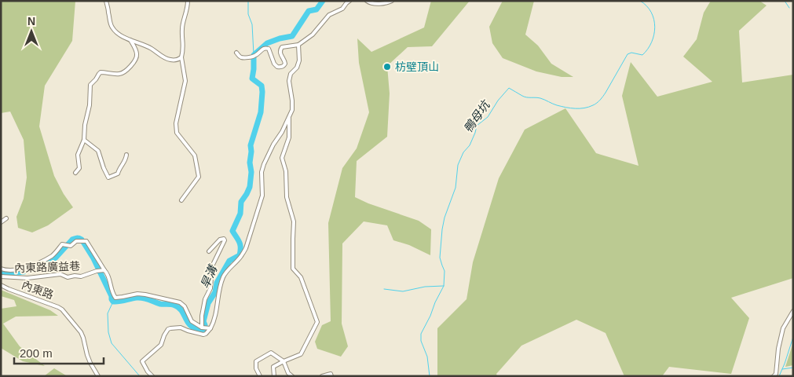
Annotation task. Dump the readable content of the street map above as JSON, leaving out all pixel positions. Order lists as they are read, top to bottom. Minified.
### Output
{"streets":{"street":["內東路廣益巷","內東路"]},"crossings":[["內東路廣益巷","內東路"]],"water":["鴨母坑","旱溝"],"places":["枋壁頂山"],"scale_bar":"200 m","north":"top"}
